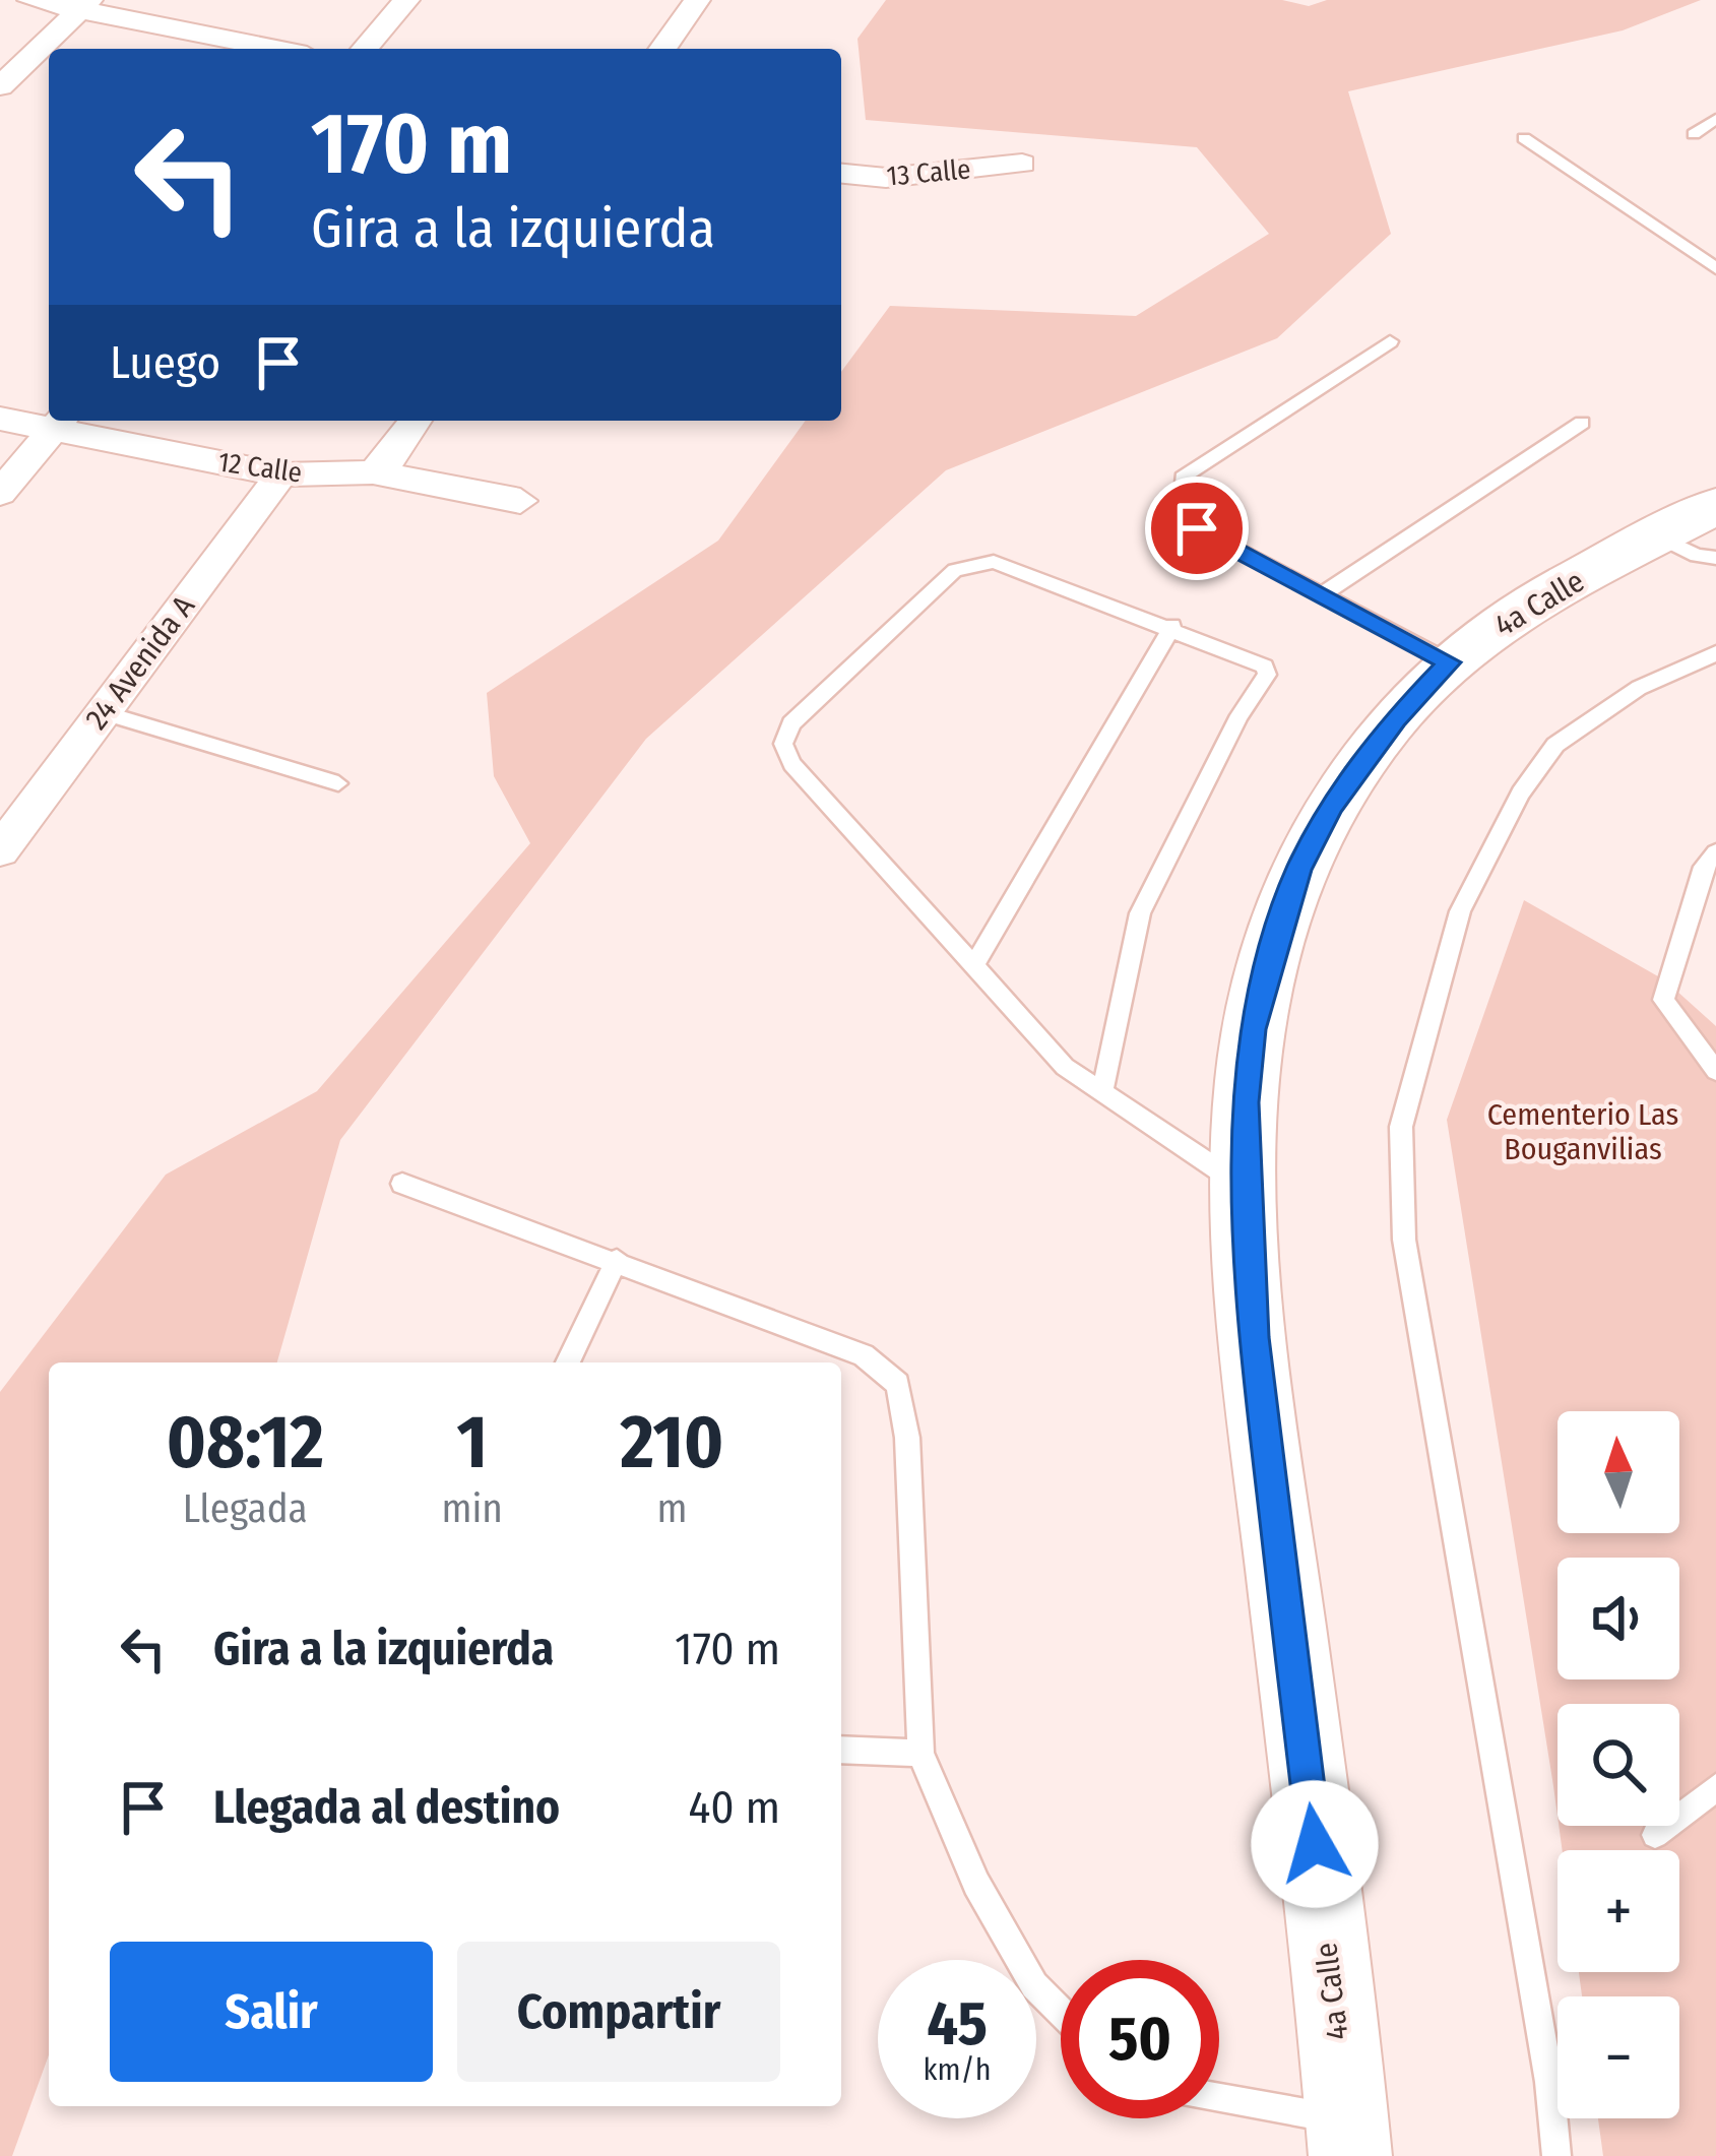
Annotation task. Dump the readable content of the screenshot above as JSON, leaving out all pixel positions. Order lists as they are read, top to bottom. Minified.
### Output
{"streets":{"main road":["4a Calle"],"street":["13 Calle","12 Calle","24 Avenida A"]},"crossings":[["12 Calle","24 Avenida A"]],"parks":["Cementerio Las Bouganvilias"],"north":"top","page":{"turn":["170 m","Gira a la izquierda"],"then":"Luego","eta":["08:12","Llegada","1","min","210","m"],"map_buttons":["+","−"],"list":[{"name":"Gira a la izquierda","value":"170 m"},{"name":"Llegada al destino","value":"40 m"}],"buttons":["Salir","Compartir"],"speed":"45 km/h","limit":"50"}}
